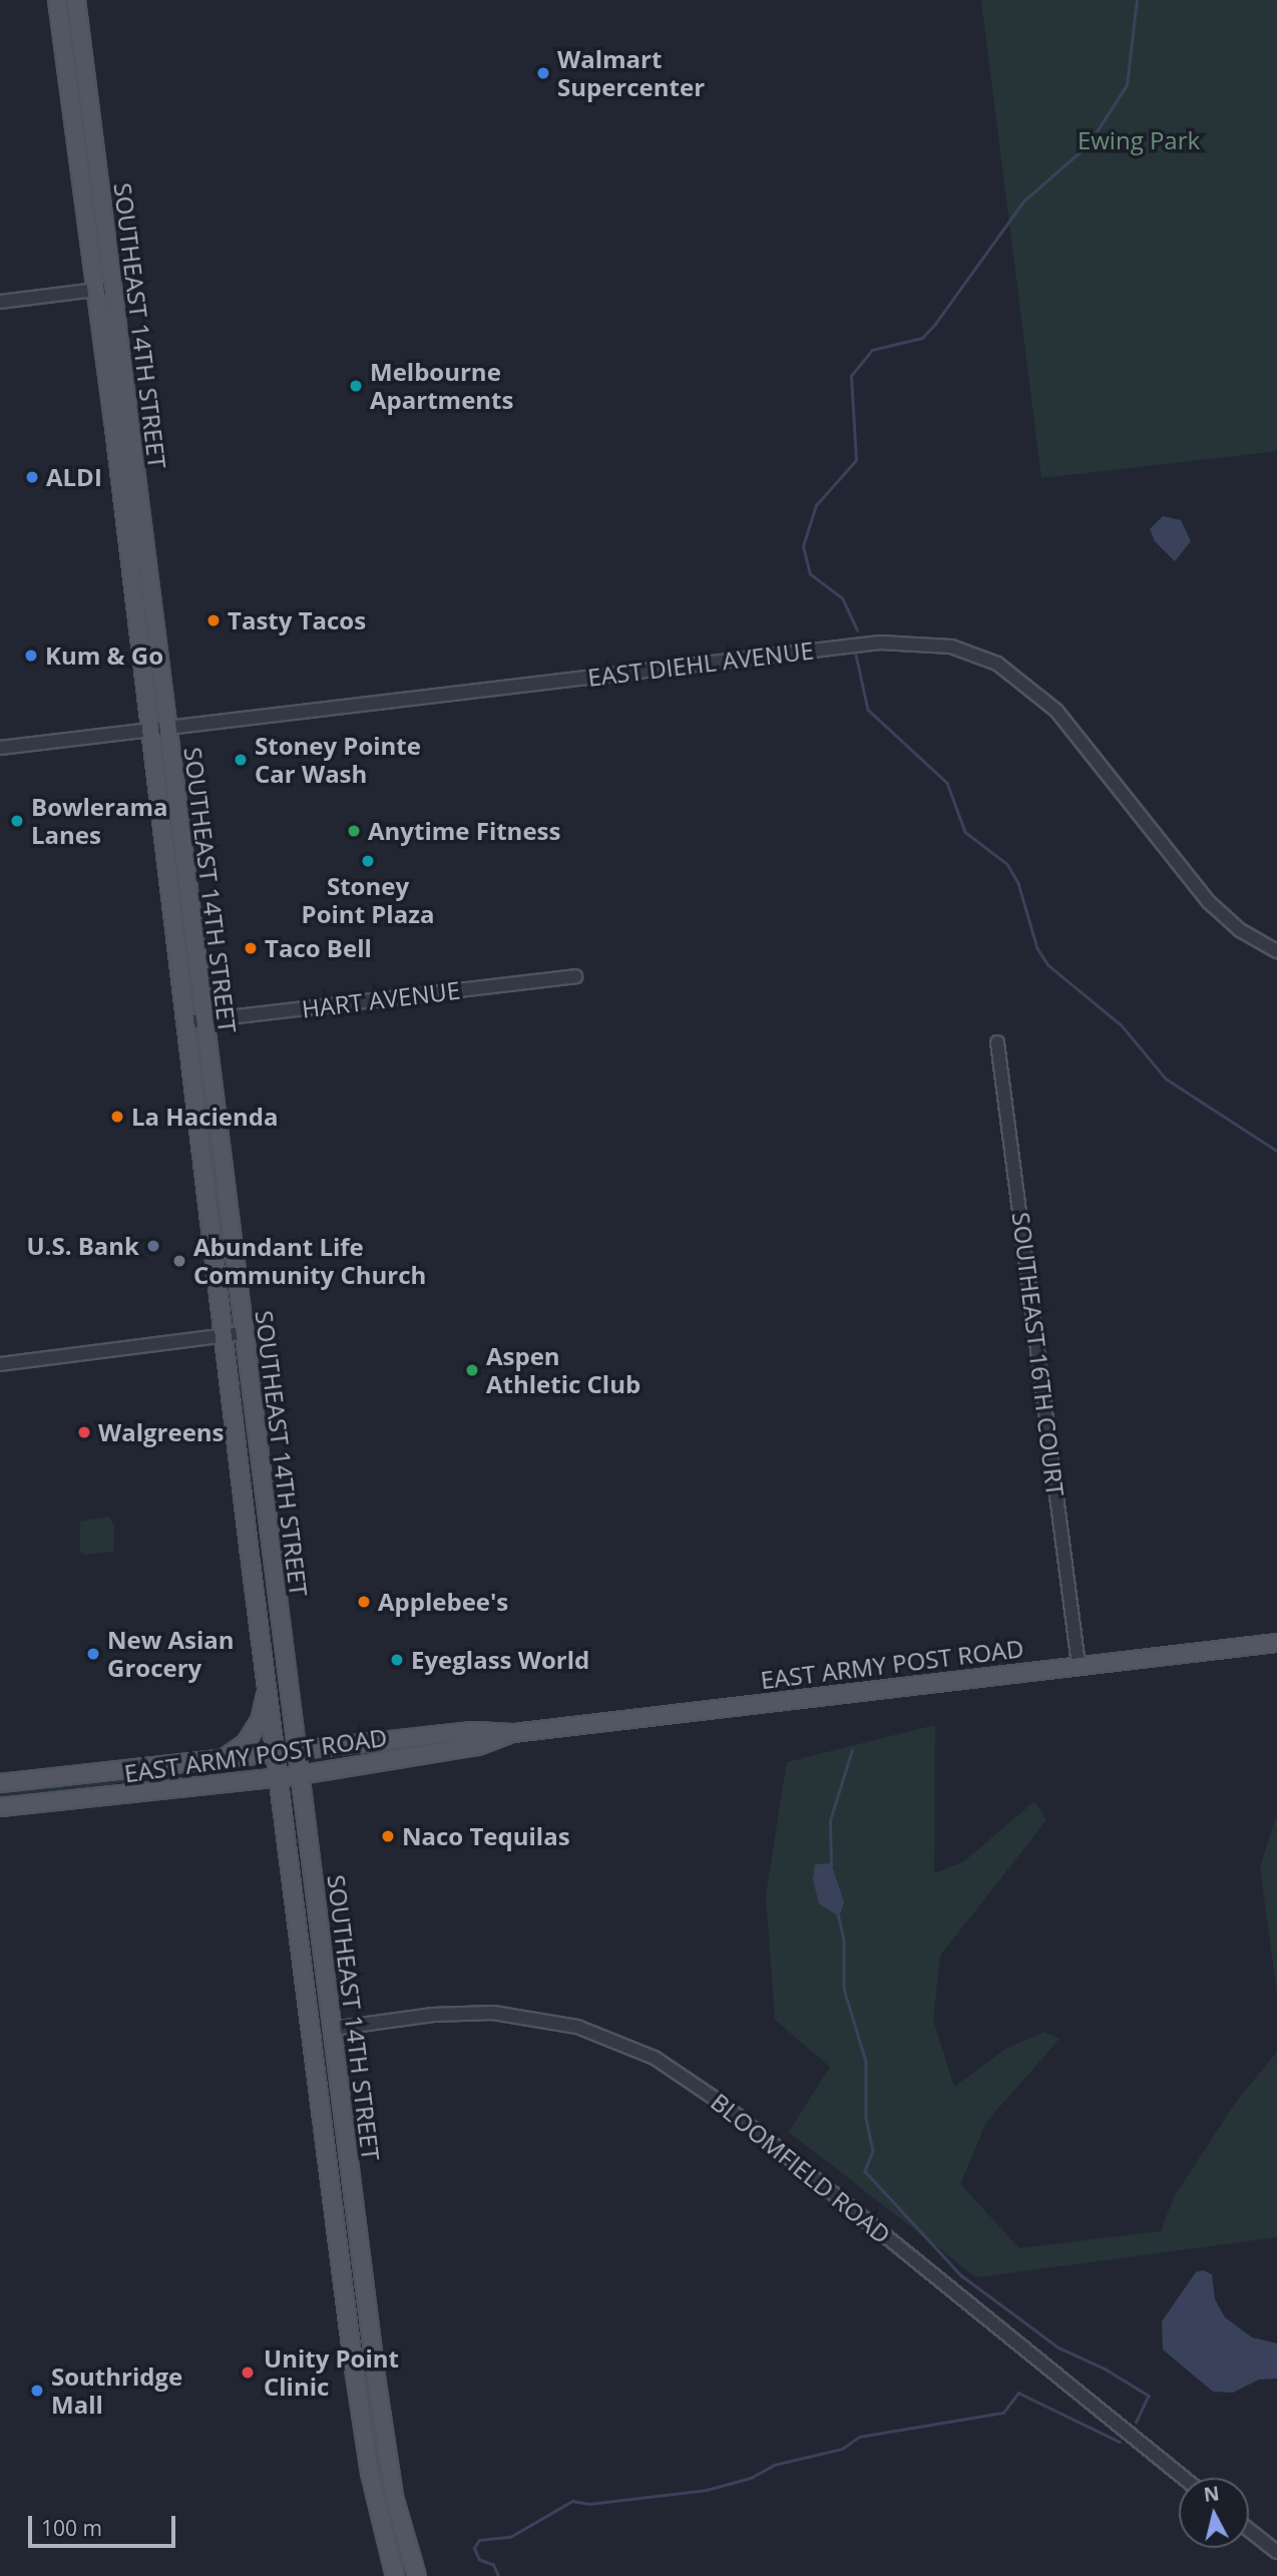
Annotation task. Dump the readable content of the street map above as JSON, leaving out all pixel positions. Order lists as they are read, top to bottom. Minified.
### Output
{"streets":{"main road":["SOUTHEAST 14TH STREET","EAST ARMY POST ROAD"],"street":["EAST DIEHL AVENUE","HART AVENUE","SOUTHEAST 16TH COURT","BLOOMFIELD ROAD"]},"crossings":[["SOUTHEAST 14TH STREET","EAST DIEHL AVENUE"],["SOUTHEAST 14TH STREET","HART AVENUE"],["SOUTHEAST 14TH STREET","EAST ARMY POST ROAD"],["SOUTHEAST 14TH STREET","BLOOMFIELD ROAD"],["SOUTHEAST 16TH COURT","EAST ARMY POST ROAD"]],"parks":["Ewing Park"],"places":["Walmart Supercenter","Melbourne Apartments","ALDI","Tasty Tacos","Kum & Go","Stoney Pointe Car Wash","Bowlerama Lanes","Anytime Fitness","Stoney Point Plaza","Taco Bell","La Hacienda","U.S. Bank","Abundant Life Community Church","Aspen Athletic Club","Walgreens","Applebee's","New Asian Grocery","Eyeglass World","Naco Tequilas","Unity Point Clinic","Southridge Mall"],"scale_bar":"100 m","north":"top"}
